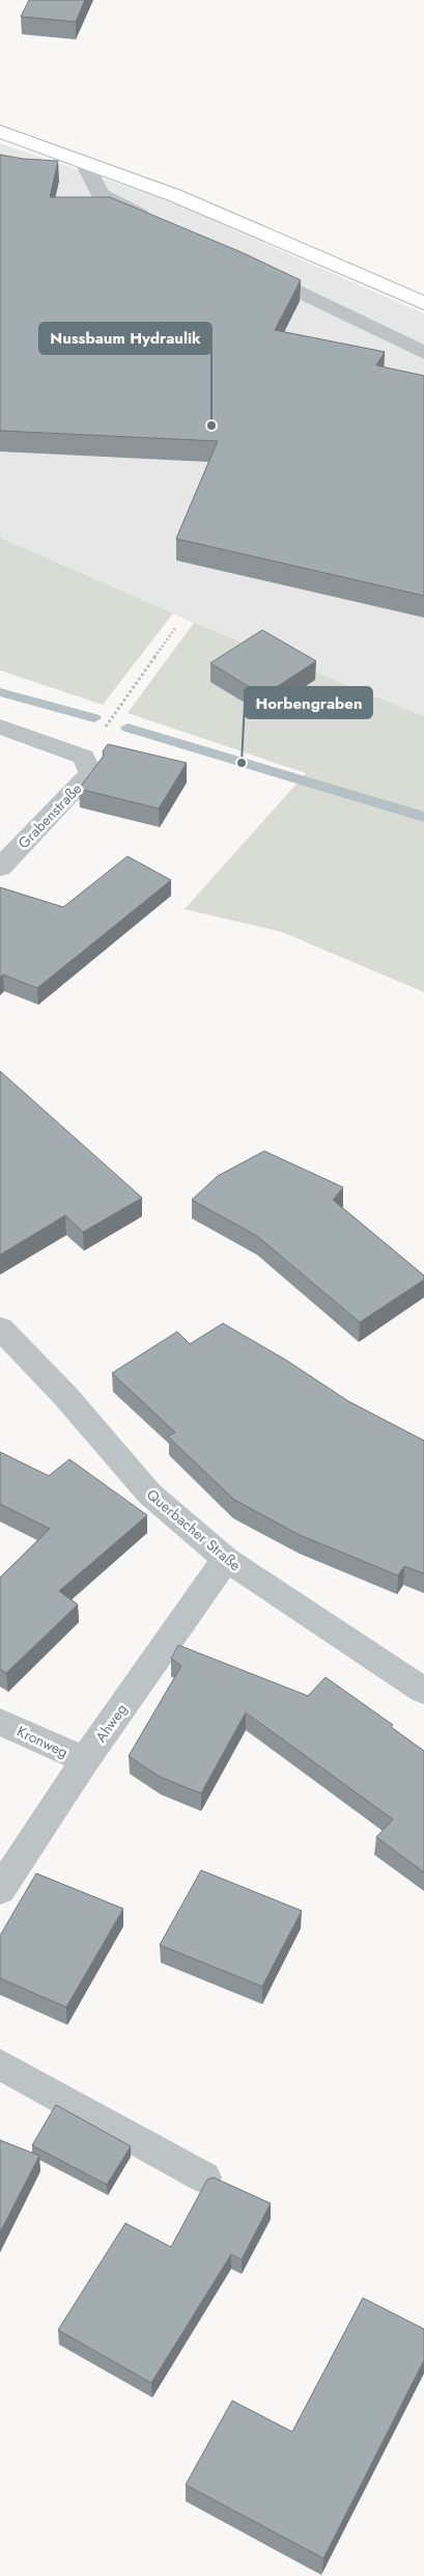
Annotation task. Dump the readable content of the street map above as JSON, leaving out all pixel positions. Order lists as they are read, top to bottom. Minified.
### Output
{"streets":{"street":["Grabenstraße","Querbacher Straße","Ahweg","Kronweg"]},"crossings":[["Querbacher Straße","Ahweg"],["Ahweg","Kronweg"]],"places":["Nussbaum Hydraulik","Horbengraben"]}
